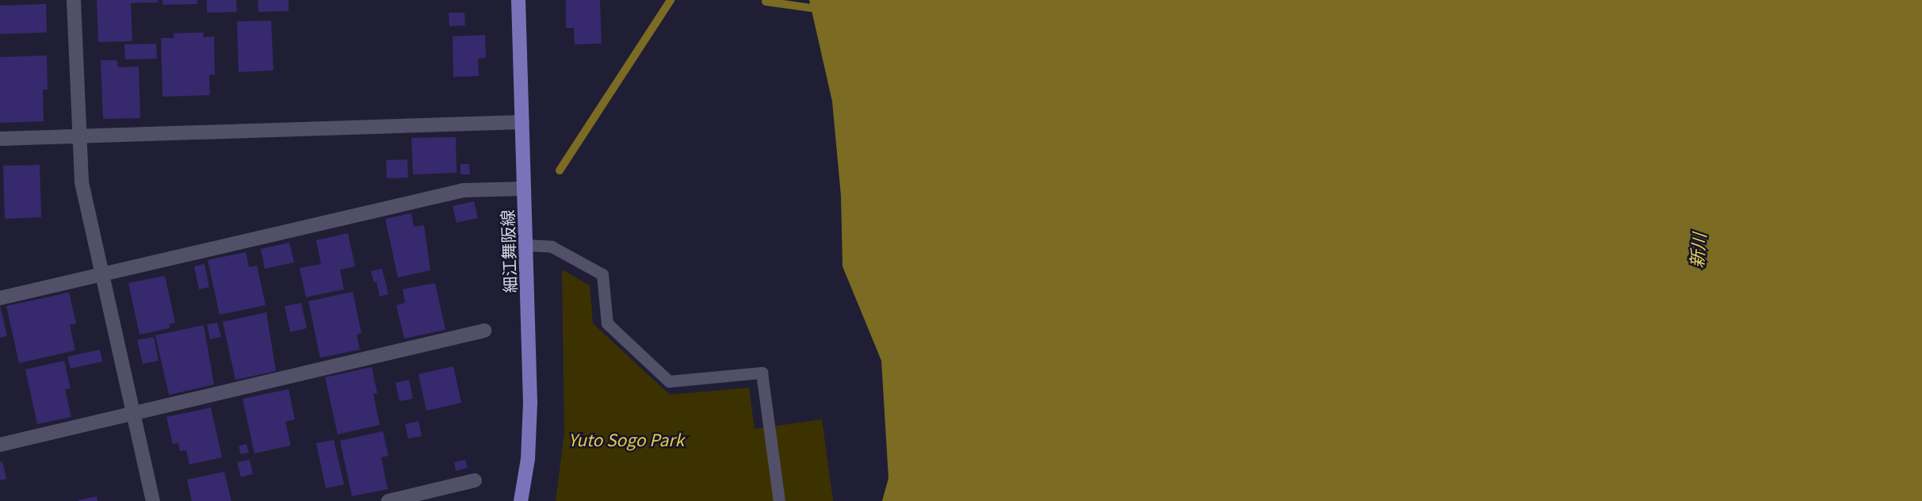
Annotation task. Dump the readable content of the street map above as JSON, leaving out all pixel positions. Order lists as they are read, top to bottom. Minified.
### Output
{"streets":{"main road":["細江舞阪線"]},"water":["新川"],"parks":["Yuto Sogo Park"]}
